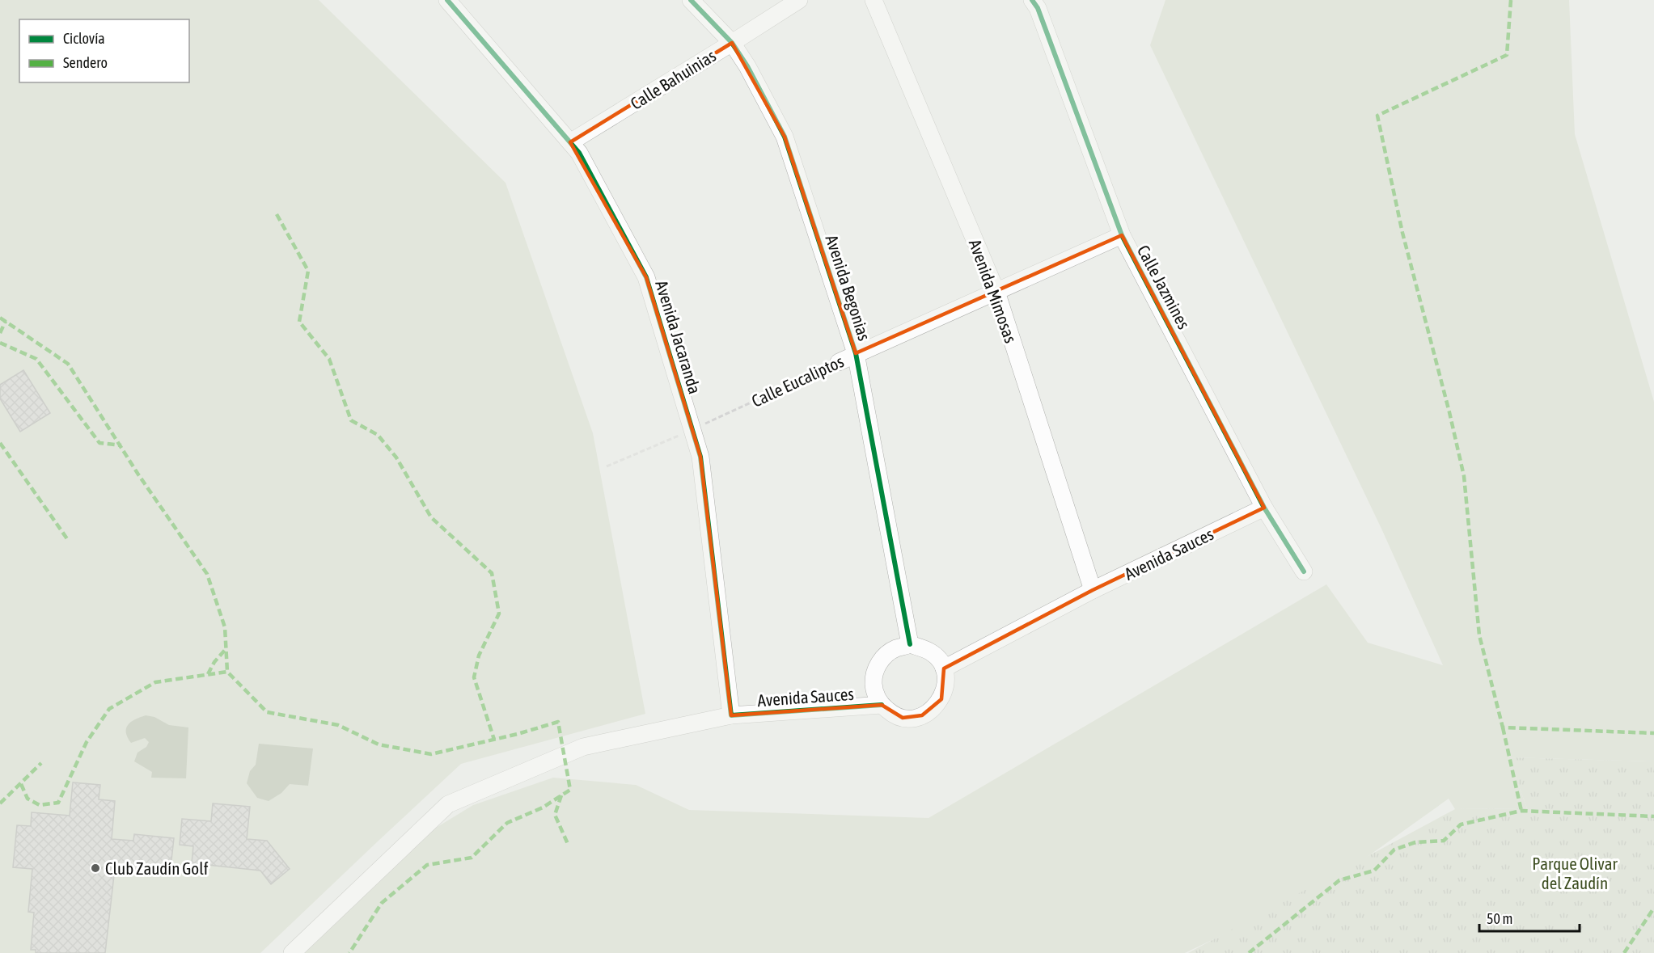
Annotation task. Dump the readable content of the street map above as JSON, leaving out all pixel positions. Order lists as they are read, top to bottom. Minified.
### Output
{"streets":{"street":["Calle Bahuinias","Calle Jazmines","Avenida Begonias","Avenida Mimosas","Avenida Jacaranda","Calle Eucaliptos","Avenida Sauces"]},"crossings":[["Calle Bahuinias","Avenida Begonias"],["Calle Bahuinias","Avenida Jacaranda"],["Calle Jazmines","Calle Eucaliptos"],["Calle Jazmines","Avenida Sauces"],["Avenida Begonias","Calle Eucaliptos"],["Avenida Begonias","Avenida Sauces"],["Avenida Mimosas","Calle Eucaliptos"],["Avenida Mimosas","Avenida Sauces"],["Avenida Jacaranda","Calle Eucaliptos"],["Avenida Jacaranda","Avenida Sauces"]],"parks":["Parque Olivar del Zaudín"],"places":["Club Zaudín Golf"],"legend":["Ciclovía","Sendero"],"scale_bar":"50 m"}
